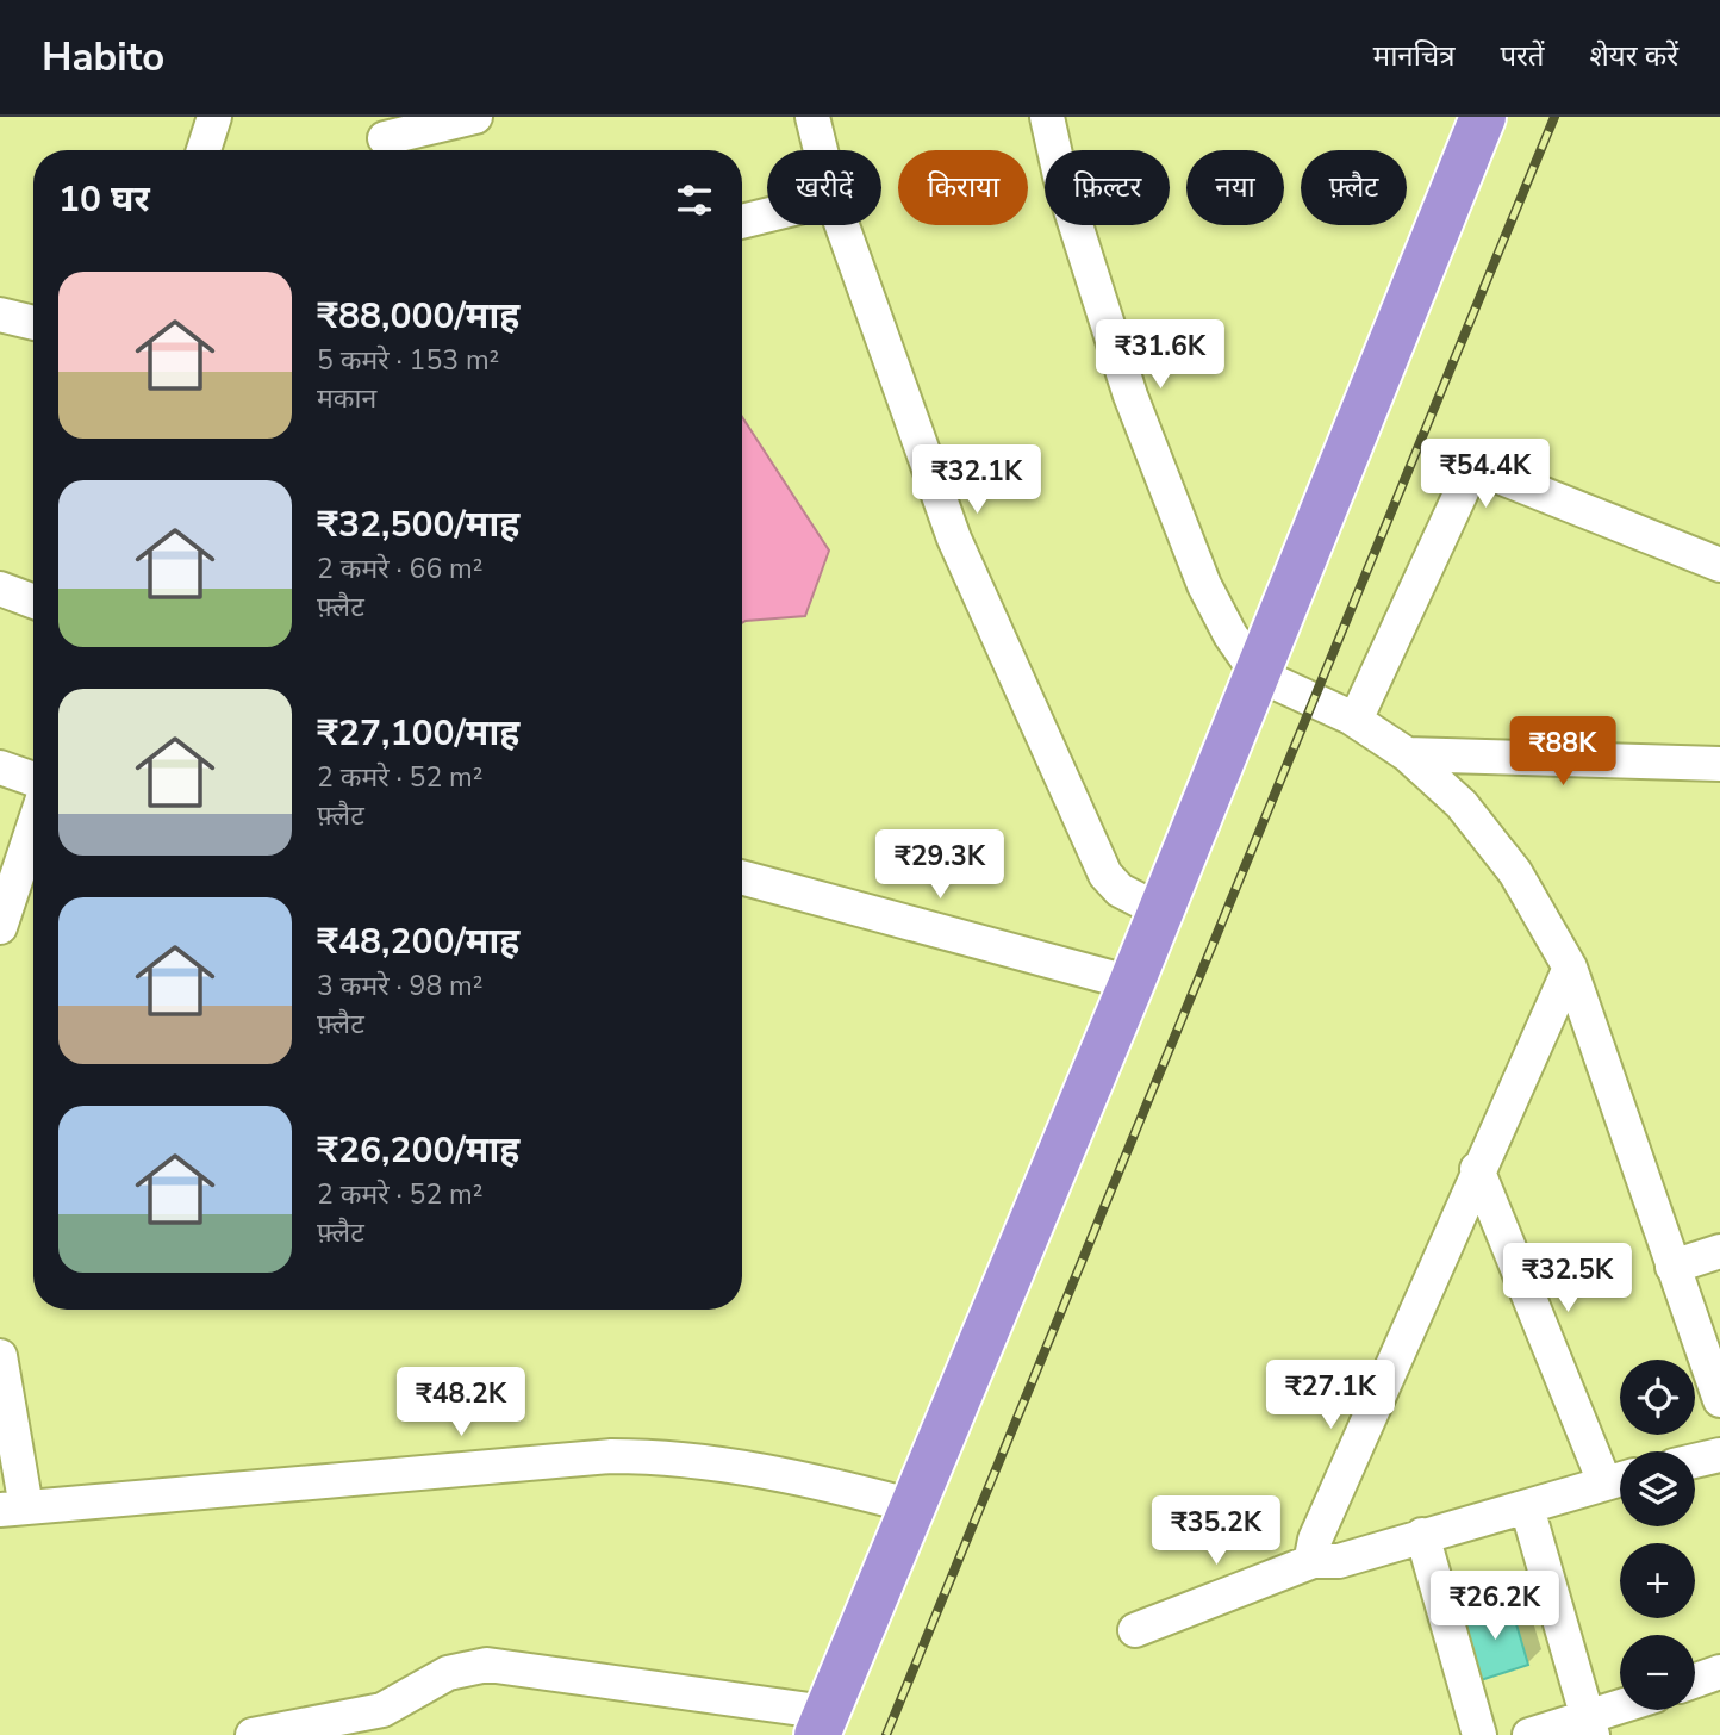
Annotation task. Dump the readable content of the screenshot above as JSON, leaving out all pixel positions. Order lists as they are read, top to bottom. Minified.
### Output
{"page":{"header":"Habito","nav":["मानचित्र","परतें","शेयर करें"],"chip":["खरीदें","किराया","फ़िल्टर","नया","फ़्लैट"],"heading":"10 घर","list":[{"name":"₹88,000/माह","note":"5 कमरे · 153 m² · मकान"},{"name":"₹32,500/माह","note":"2 कमरे · 66 m² · फ़्लैट"},{"name":"₹27,100/माह","note":"2 कमरे · 52 m² · फ़्लैट"},{"name":"₹48,200/माह","note":"3 कमरे · 98 m² · फ़्लैट"},{"name":"₹26,200/माह","note":"2 कमरे · 52 m² · फ़्लैट"}],"price":["₹31.6K","₹54.4K","₹32.1K","₹88K","₹29.3K","₹32.5K","₹27.1K","₹48.2K","₹35.2K","₹26.2K"],"map_buttons":["+","−"]}}
